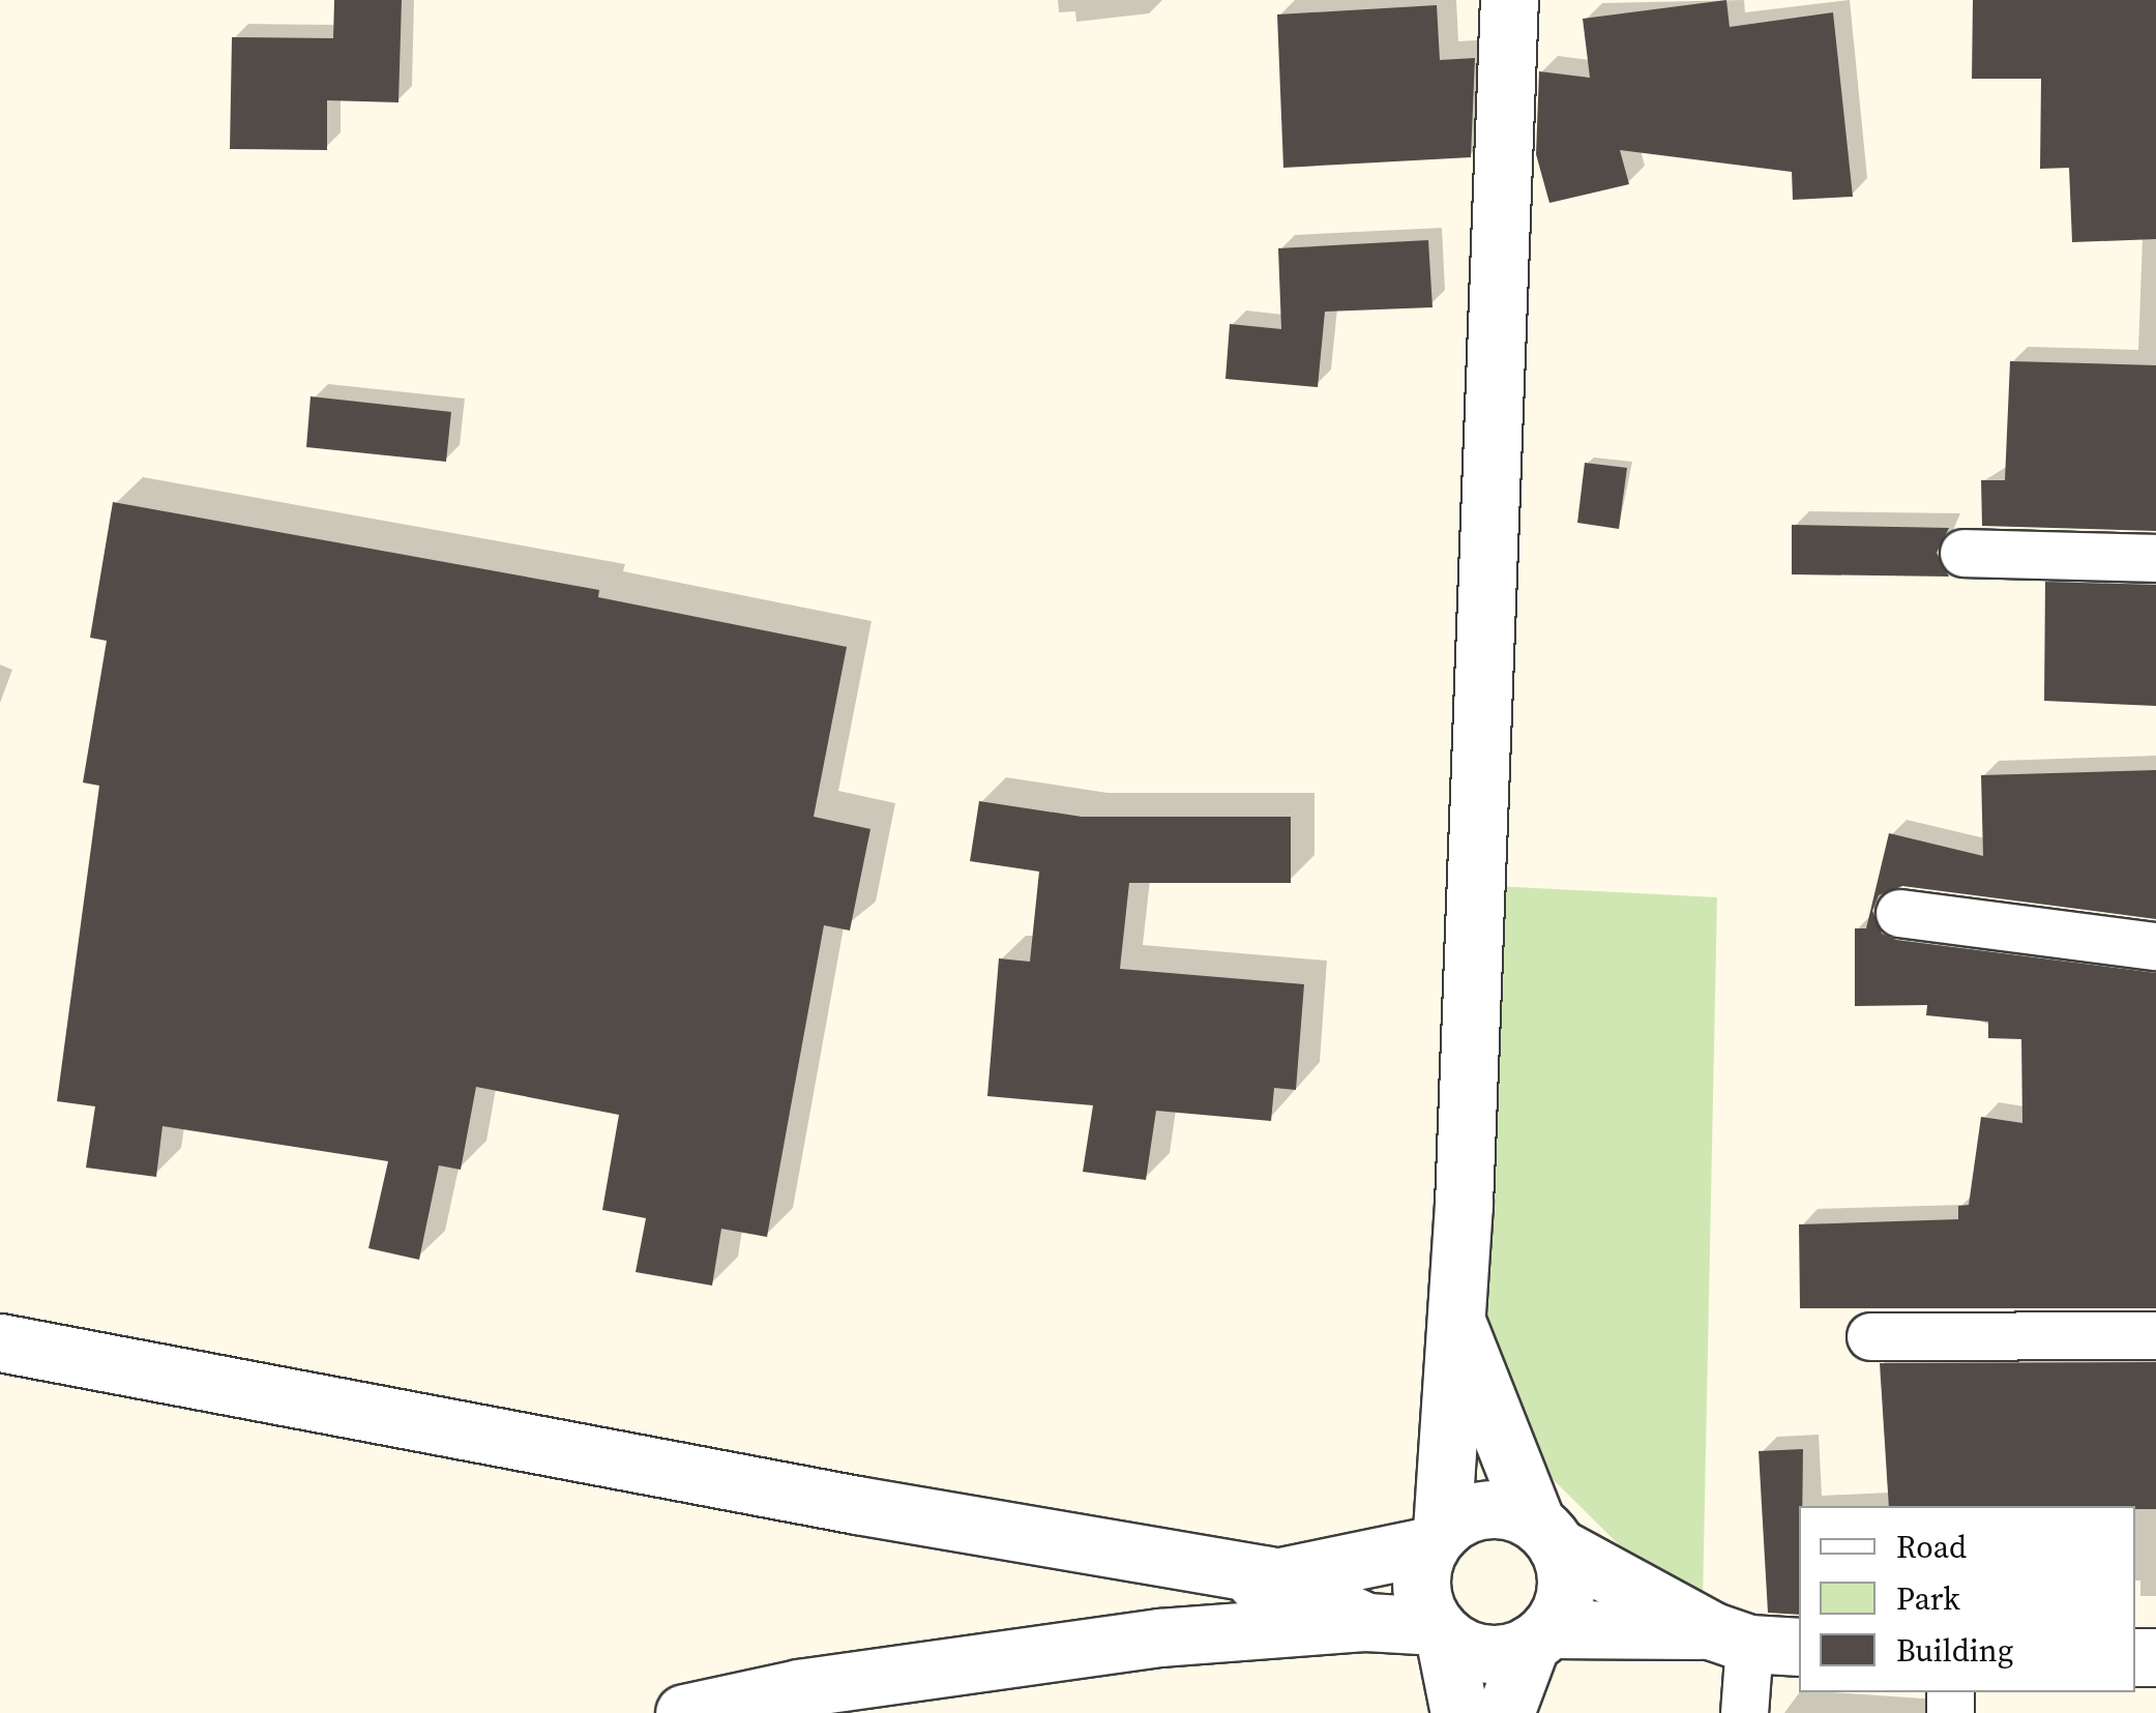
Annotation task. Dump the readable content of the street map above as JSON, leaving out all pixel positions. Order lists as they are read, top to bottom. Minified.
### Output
{"legend":["Road","Park","Building"]}
